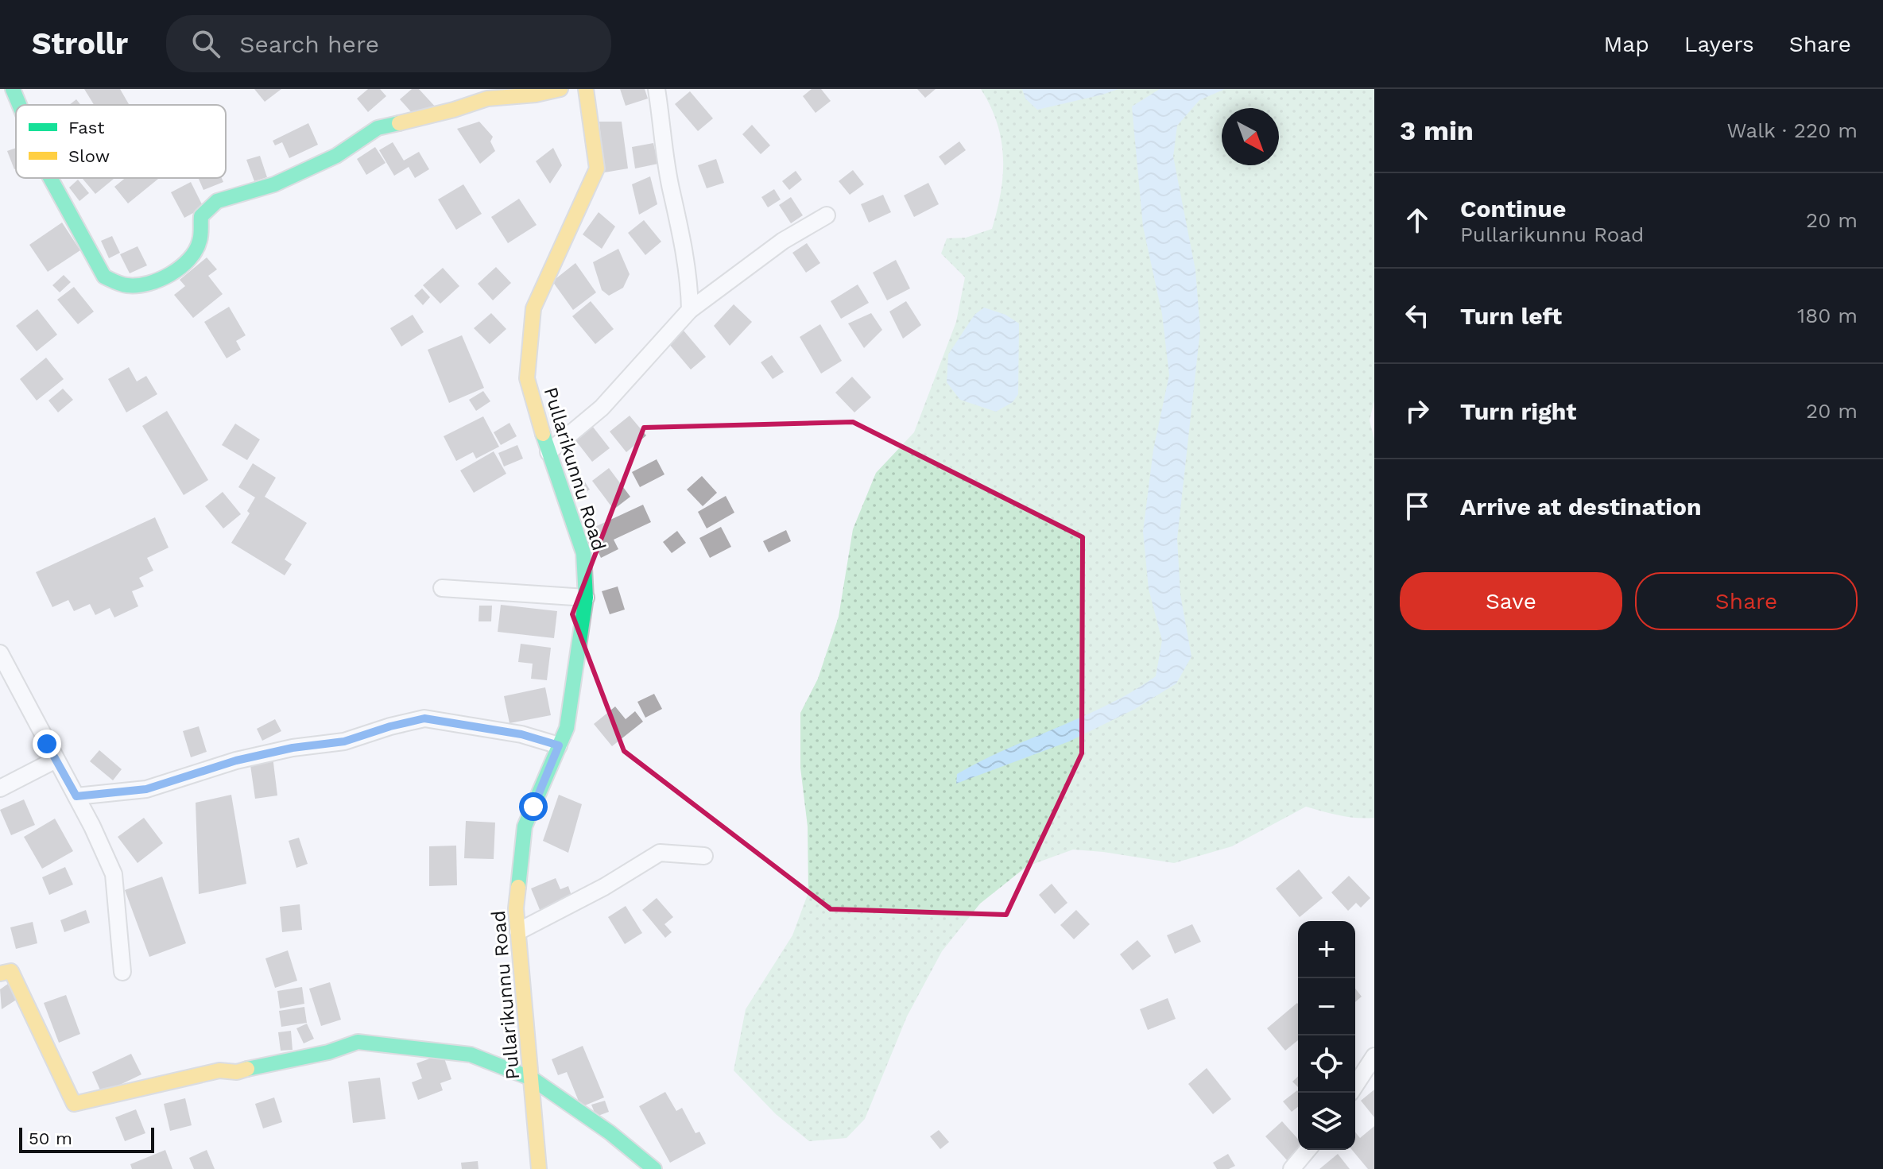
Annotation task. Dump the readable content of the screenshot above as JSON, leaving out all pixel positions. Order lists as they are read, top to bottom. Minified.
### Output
{"streets":{"street":["Pullarikunnu Road"]},"legend":["Fast","Slow"],"scale_bar":"50 m","north":"bottom right","page":{"header":"Strollr","search":"Search here","nav":["Map","Layers","Share"],"heading":["3 min","Walk · 220 m"],"list":[["Continue","Pullarikunnu Road","20 m"],["Turn left","180 m"],["Turn right","20 m"],"Arrive at destination"],"buttons":["Save","Share"],"map_buttons":["+","−"],"scale":"50 m"}}
